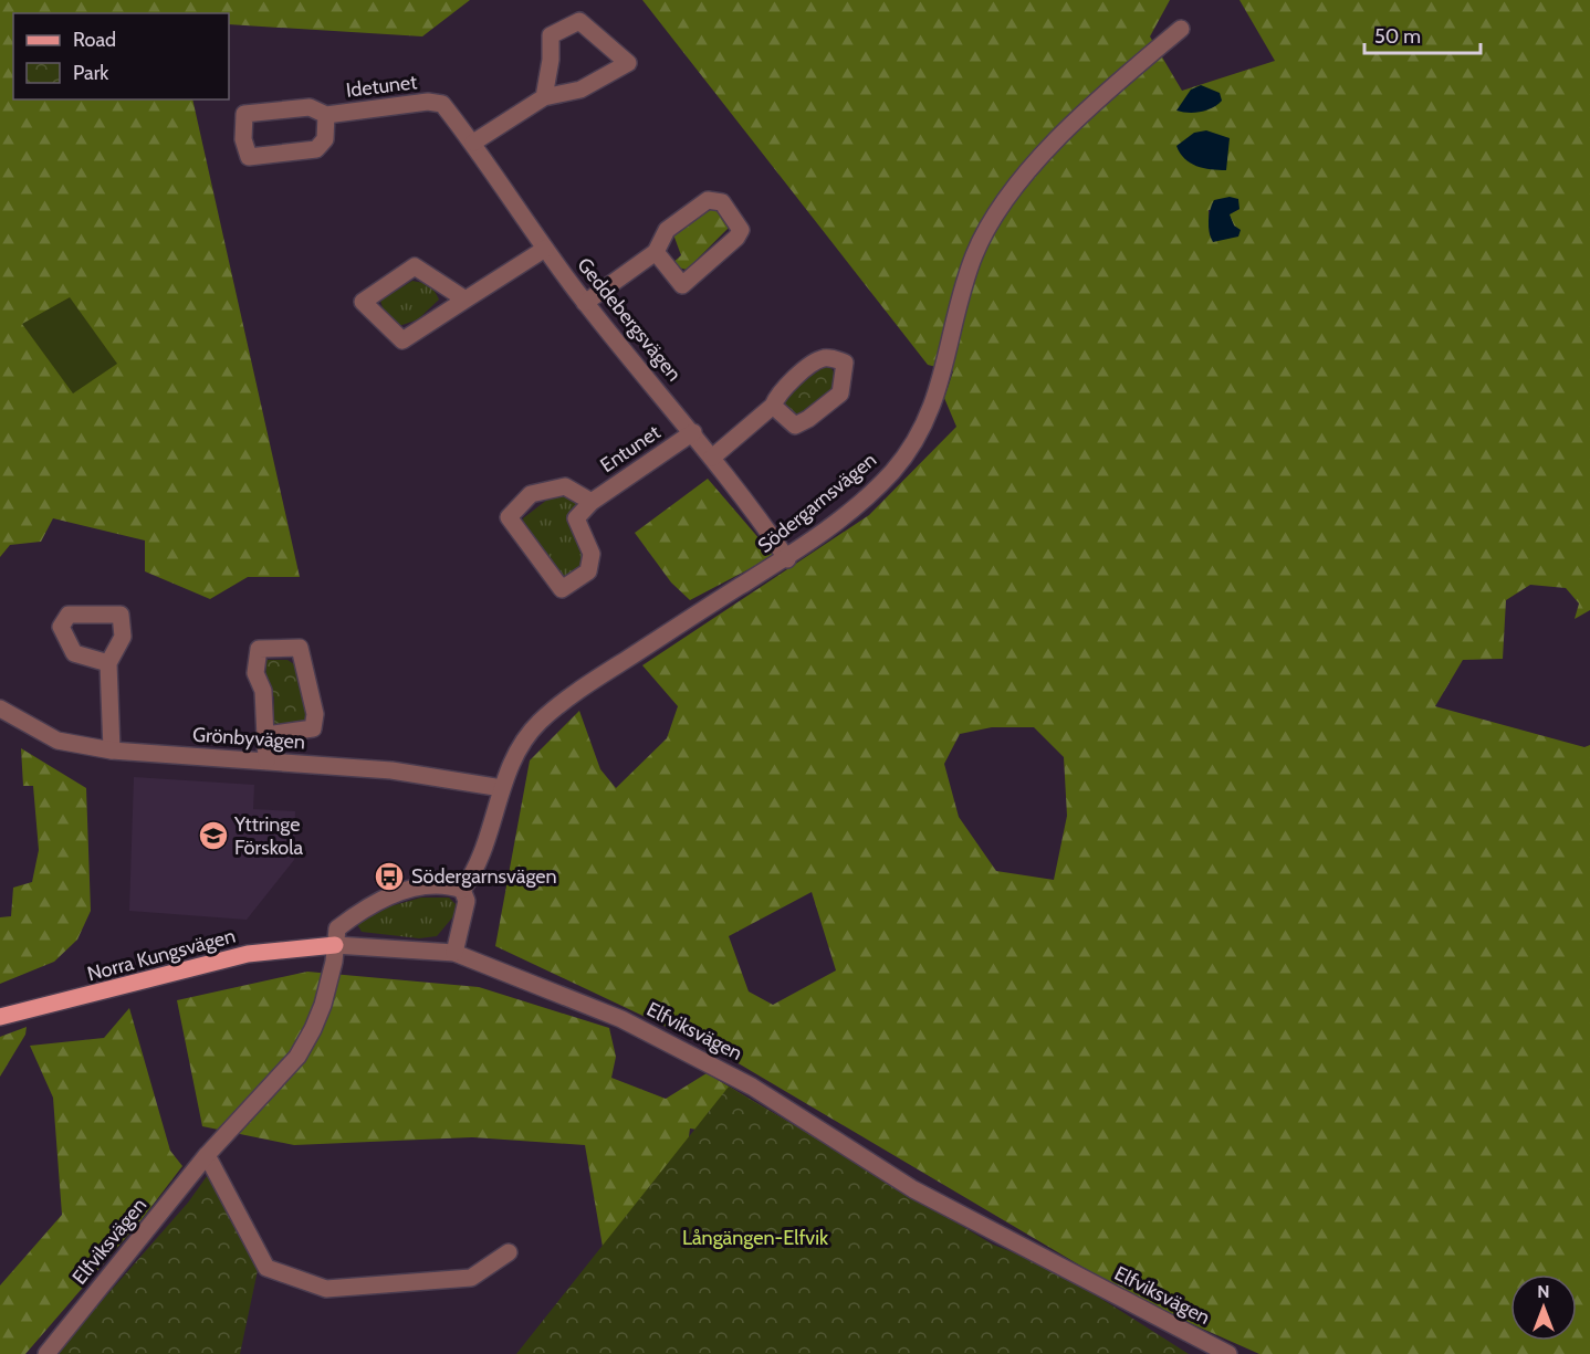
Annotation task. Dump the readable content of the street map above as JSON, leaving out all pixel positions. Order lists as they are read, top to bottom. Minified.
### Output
{"streets":{"main road":["Norra Kungsvägen"],"street":["Idetunet","Geddebergsvägen","Entunet","Södergarnsvägen","Grönbyvägen","Elfviksvägen"]},"crossings":[["Idetunet","Geddebergsvägen"],["Geddebergsvägen","Entunet"],["Geddebergsvägen","Södergarnsvägen"],["Södergarnsvägen","Grönbyvägen"],["Södergarnsvägen","Elfviksvägen"],["Norra Kungsvägen","Elfviksvägen"]],"parks":["Långängen-Elfvik"],"places":{"school or university":["Yttringe Förskola"],"bus stop":["Södergarnsvägen"]},"legend":["Road","Park"],"scale_bar":"50 m","north":"top"}
